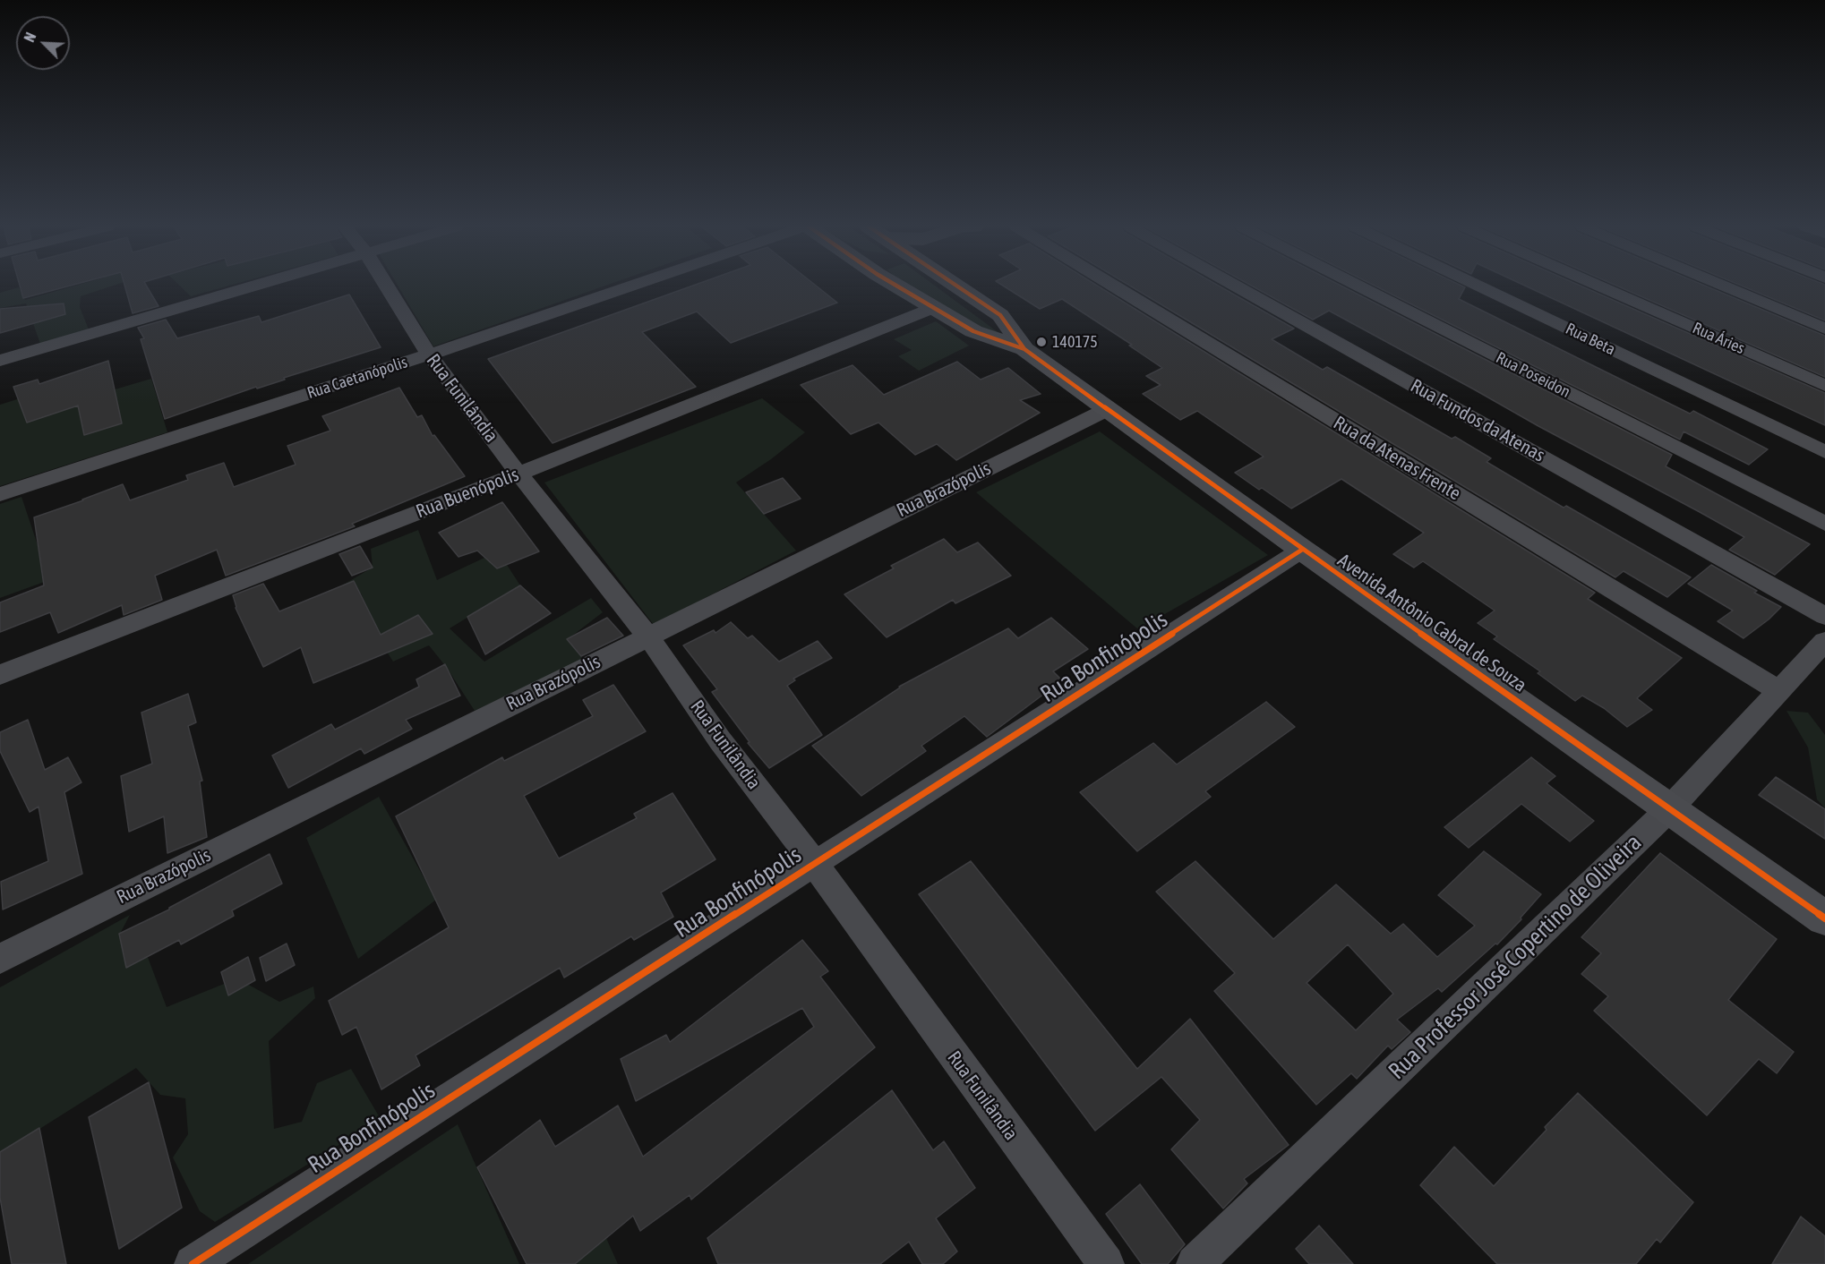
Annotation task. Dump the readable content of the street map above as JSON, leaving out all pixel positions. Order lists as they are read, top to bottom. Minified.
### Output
{"streets":{"main road":["Avenida Antônio Cabral de Souza"],"street":["Rua Áries","Rua Beta","Rua Poseidon","Rua Caetanópolis","Rua Funilândia","Rua Fundos da Atenas","Rua da Atenas Frente","Rua Brazópolis","Rua Buenópolis","Rua Bonfinópolis","Rua Professor José Copertino de Oliveira"]},"crossings":[["Rua Caetanópolis","Rua Funilândia"],["Rua Funilândia","Rua Brazópolis"],["Rua Funilândia","Rua Buenópolis"],["Rua Funilândia","Rua Bonfinópolis"],["Rua da Atenas Frente","Rua Professor José Copertino de Oliveira"],["Rua Brazópolis","Avenida Antônio Cabral de Souza"],["Rua Buenópolis","Avenida Antônio Cabral de Souza"],["Avenida Antônio Cabral de Souza","Rua Bonfinópolis"],["Avenida Antônio Cabral de Souza","Rua Professor José Copertino de Oliveira"]],"places":["140175"],"north":"top left"}
